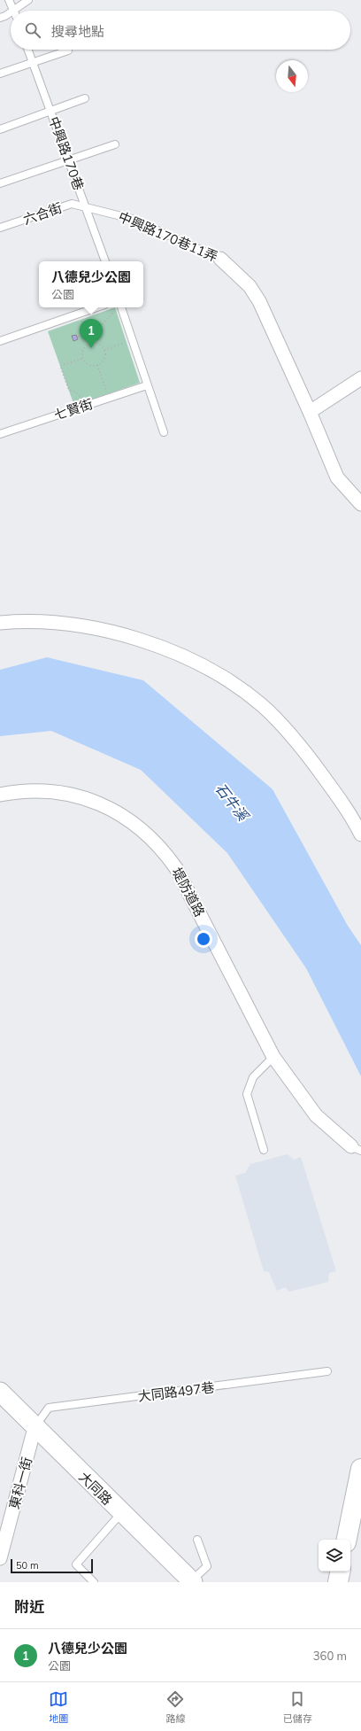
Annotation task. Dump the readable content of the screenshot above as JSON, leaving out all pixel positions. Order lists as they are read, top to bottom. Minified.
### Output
{"streets":{"main road":["大同路"],"street":["中興路170巷11弄","堤防道路","東科一街"],"lane":["中興路170巷","六合街","七賢街","大同路497巷"]},"crossings":[["中興路170巷","六合街"],["中興路170巷","中興路170巷11弄"],["六合街","中興路170巷11弄"],["大同路497巷","東科一街"],["大同路497巷","大同路"],["東科一街","大同路"]],"water":["石牛溪"],"scale_bar":"50 m","north":"bottom","page":{"search":"搜尋地點","popup":["八德兒少公園","公園"],"pins":"1","scale":"50 m","heading":"附近","list":[{"mark":"1","name":"八德兒少公園","note":"公園","value":"360 m"}],"nav":["地圖","路線","已儲存"]}}
